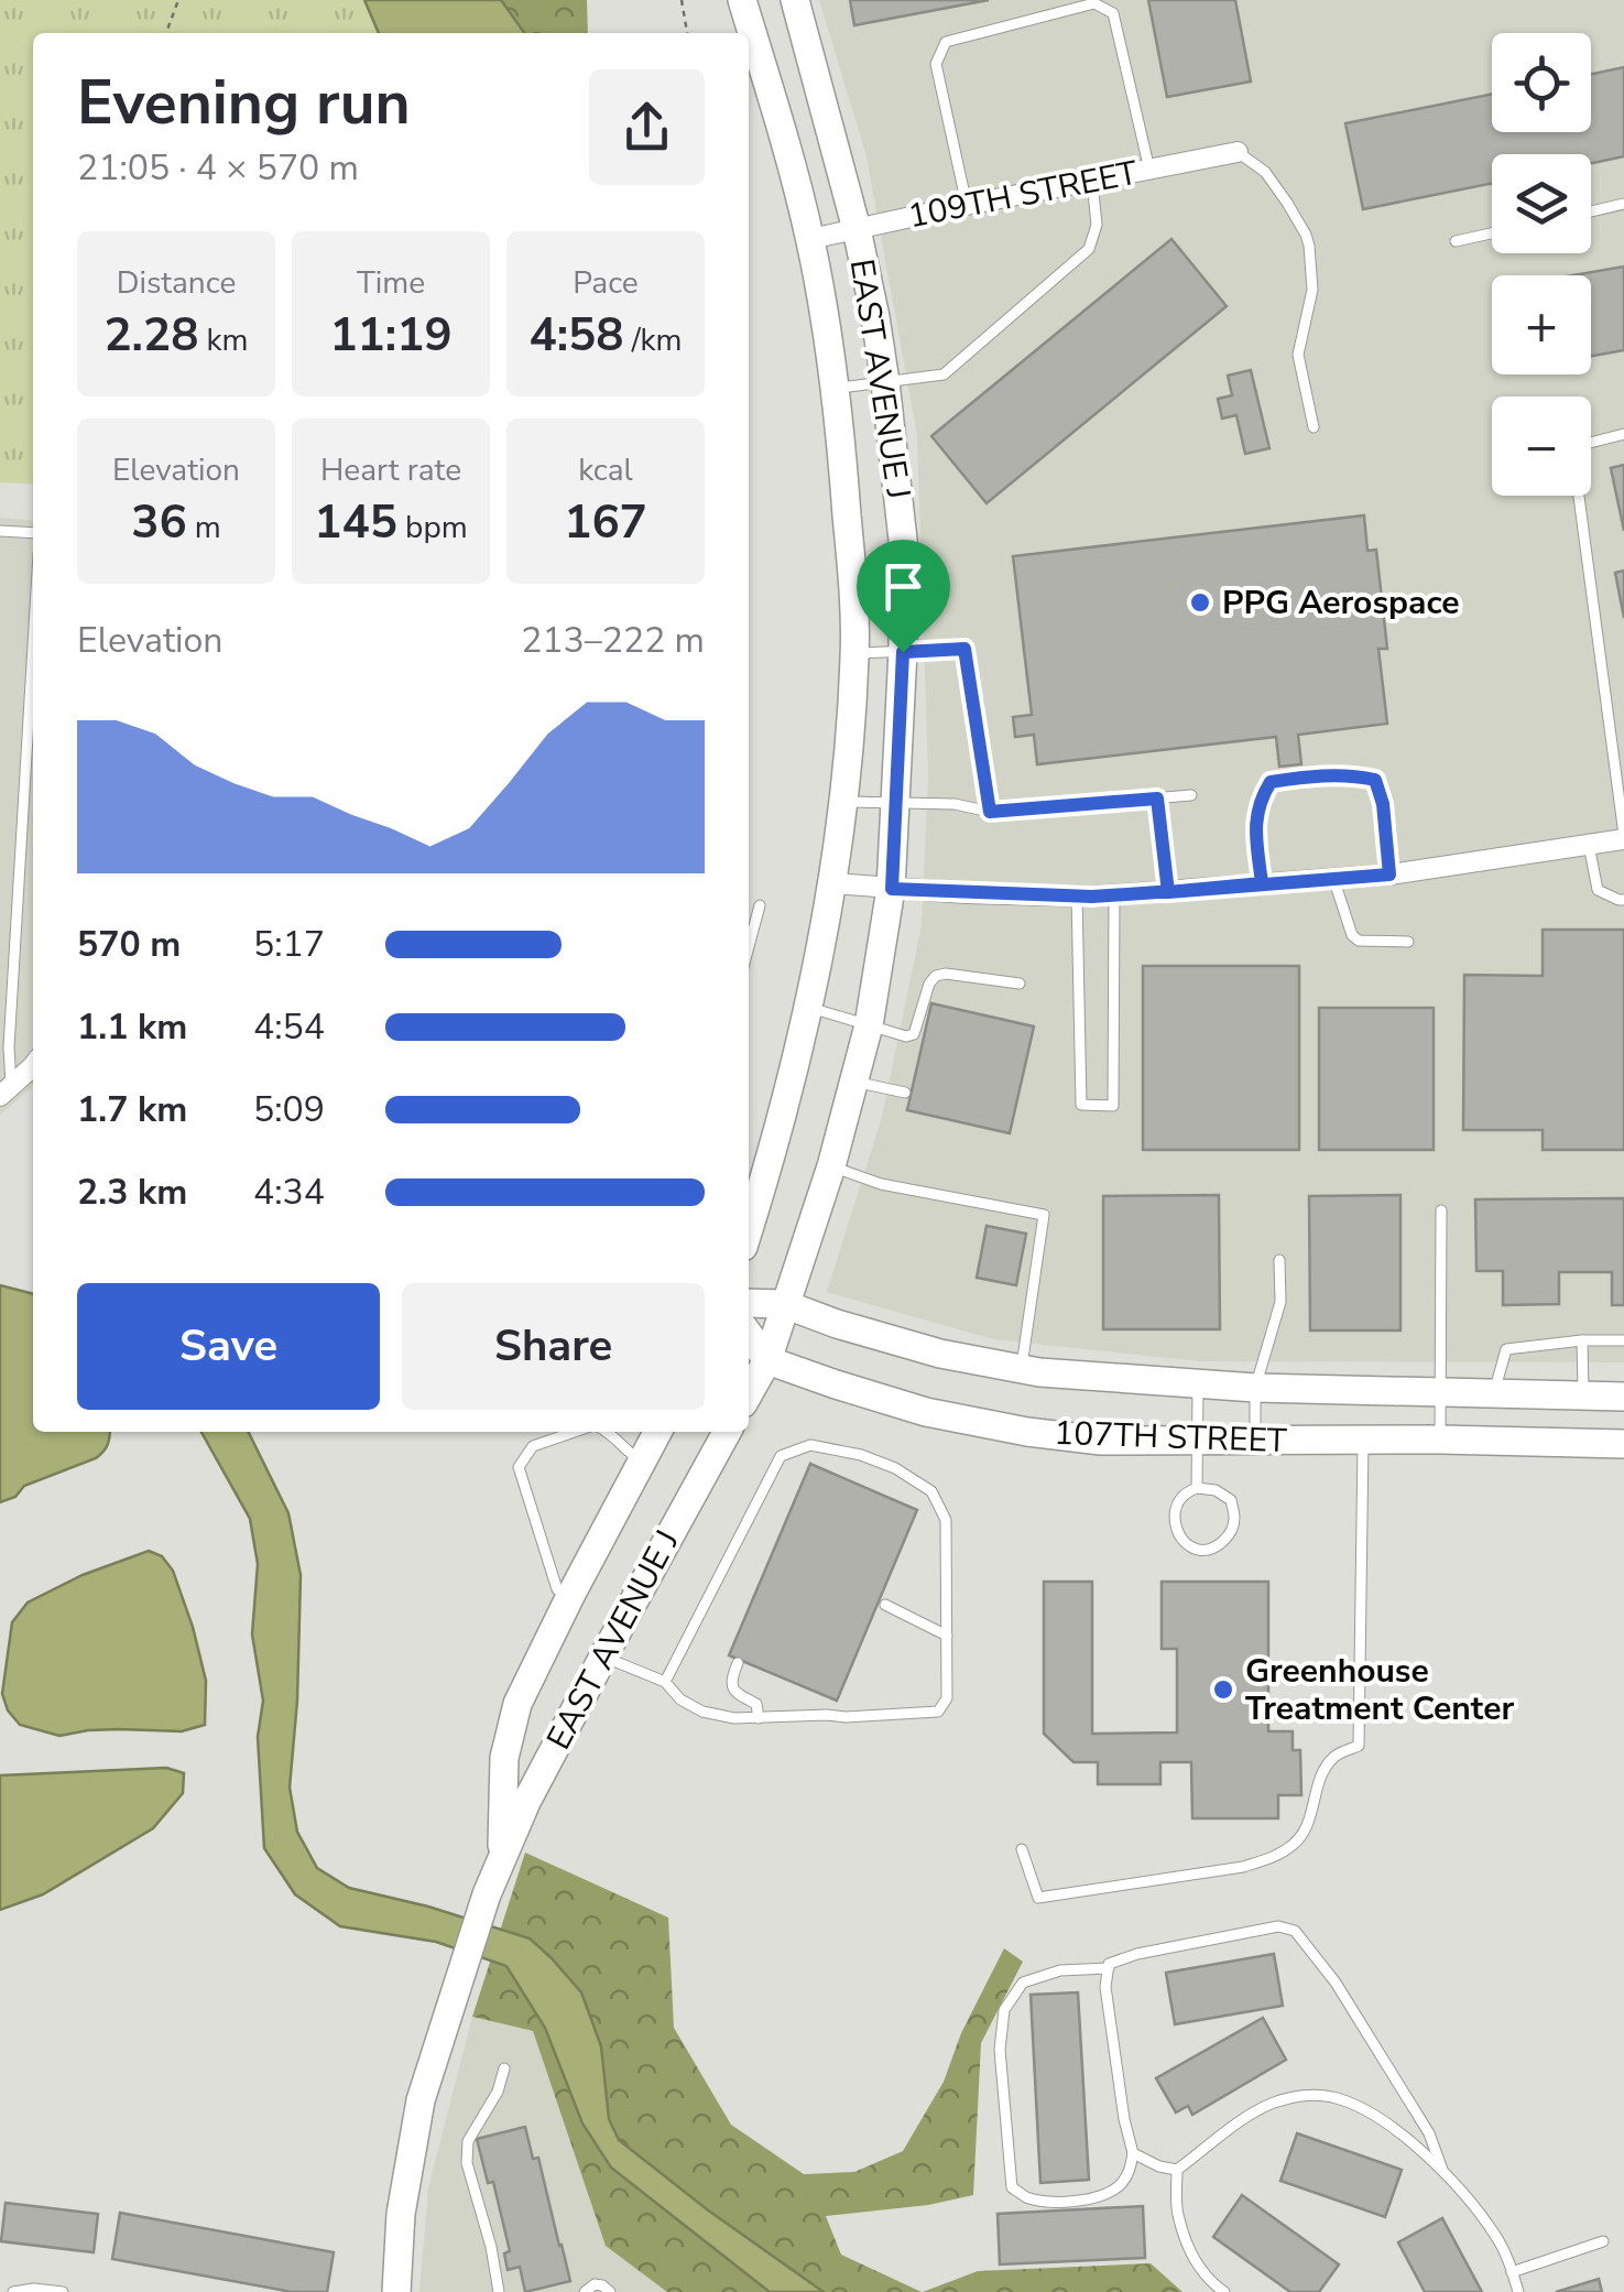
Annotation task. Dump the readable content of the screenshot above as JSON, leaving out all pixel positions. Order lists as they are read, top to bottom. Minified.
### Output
{"streets":{"street":["109TH STREET","EAST AVENUE J","107TH STREET"]},"crossings":[["109TH STREET","EAST AVENUE J"],["EAST AVENUE J","107TH STREET"]],"places":["PPG Aerospace","Greenhouse Treatment Center"],"page":{"map_buttons":["+","−"],"heading":["Evening run","21:05 · 4 × 570 m"],"stats":[["Distance","2.28 km"],["Time","11:19"],["Pace","4:58 /km"],["Elevation","36 m"],["Heart rate","145 bpm"],["kcal","167"]],"chart":["Elevation","213–222 m"],"list":[{"name":"570 m","note":"5:17"},{"name":"1.1 km","note":"4:54"},{"name":"1.7 km","note":"5:09"},{"name":"2.3 km","note":"4:34"}],"buttons":["Save","Share"]}}
